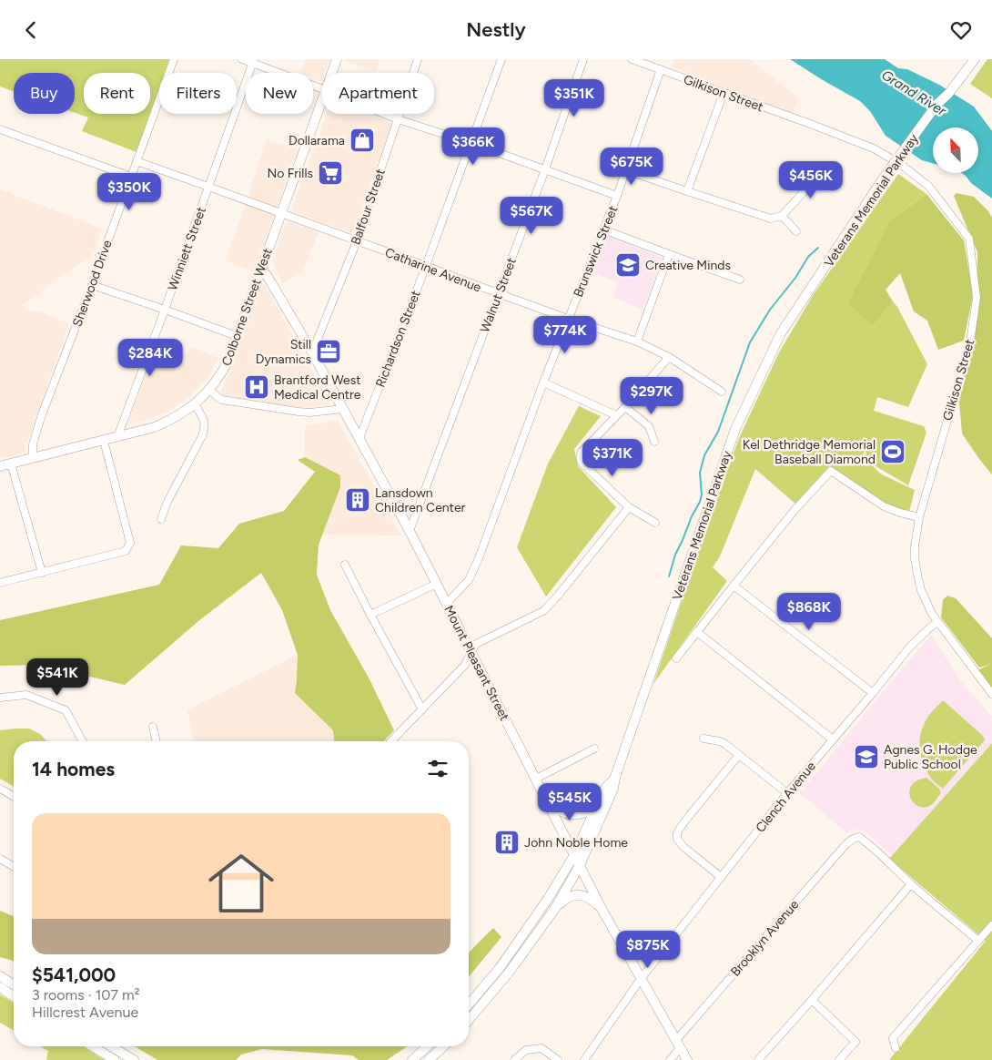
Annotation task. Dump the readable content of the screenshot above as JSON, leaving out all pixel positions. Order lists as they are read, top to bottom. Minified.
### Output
{"streets":{"main road":["Veterans Memorial Parkway","Colborne Street West","Mount Pleasant Street"],"street":["Gilkison Street","Balfour Street","Winniett Street","Brunswick Street","Catharine Avenue","Sherwood Drive","Walnut Street","Richardson Street","Clench Avenue","Brooklyn Avenue"]},"crossings":[["Gilkison Street","Brunswick Street"],["Gilkison Street","Clench Avenue"],["Veterans Memorial Parkway","Mount Pleasant Street"],["Balfour Street","Catharine Avenue"],["Balfour Street","Mount Pleasant Street"],["Winniett Street","Catharine Avenue"],["Winniett Street","Colborne Street West"],["Brunswick Street","Catharine Avenue"],["Brunswick Street","Mount Pleasant Street"],["Catharine Avenue","Sherwood Drive"],["Catharine Avenue","Walnut Street"],["Catharine Avenue","Colborne Street West"],["Catharine Avenue","Richardson Street"],["Sherwood Drive","Colborne Street West"],["Walnut Street","Mount Pleasant Street"],["Colborne Street West","Mount Pleasant Street"],["Richardson Street","Mount Pleasant Street"],["Mount Pleasant Street","Clench Avenue"],["Mount Pleasant Street","Brooklyn Avenue"]],"water":["Grand River"],"places":{"shop":["Dollarama"],"supermarket":["No Frills"],"school or university":["Creative Minds","Agnes G. Hodge Public School"],"office":["Still Dynamics"],"hospital":["Brantford West Medical Centre"],"sports":["Kel Dethridge Memorial Baseball Diamond"],"building":["Lansdown Children Center","John Noble Home"]},"north":"top left","page":{"header":"Nestly","chip":["Buy","Rent","Filters","New","Apartment"],"price":["$351K","$366K","$675K","$456K","$350K","$567K","$774K","$284K","$297K","$371K","$868K","$541K","$545K","$875K"],"heading":"14 homes","list":[{"name":"$541,000","note":"3 rooms · 107 m² · Hillcrest Avenue"}]}}
